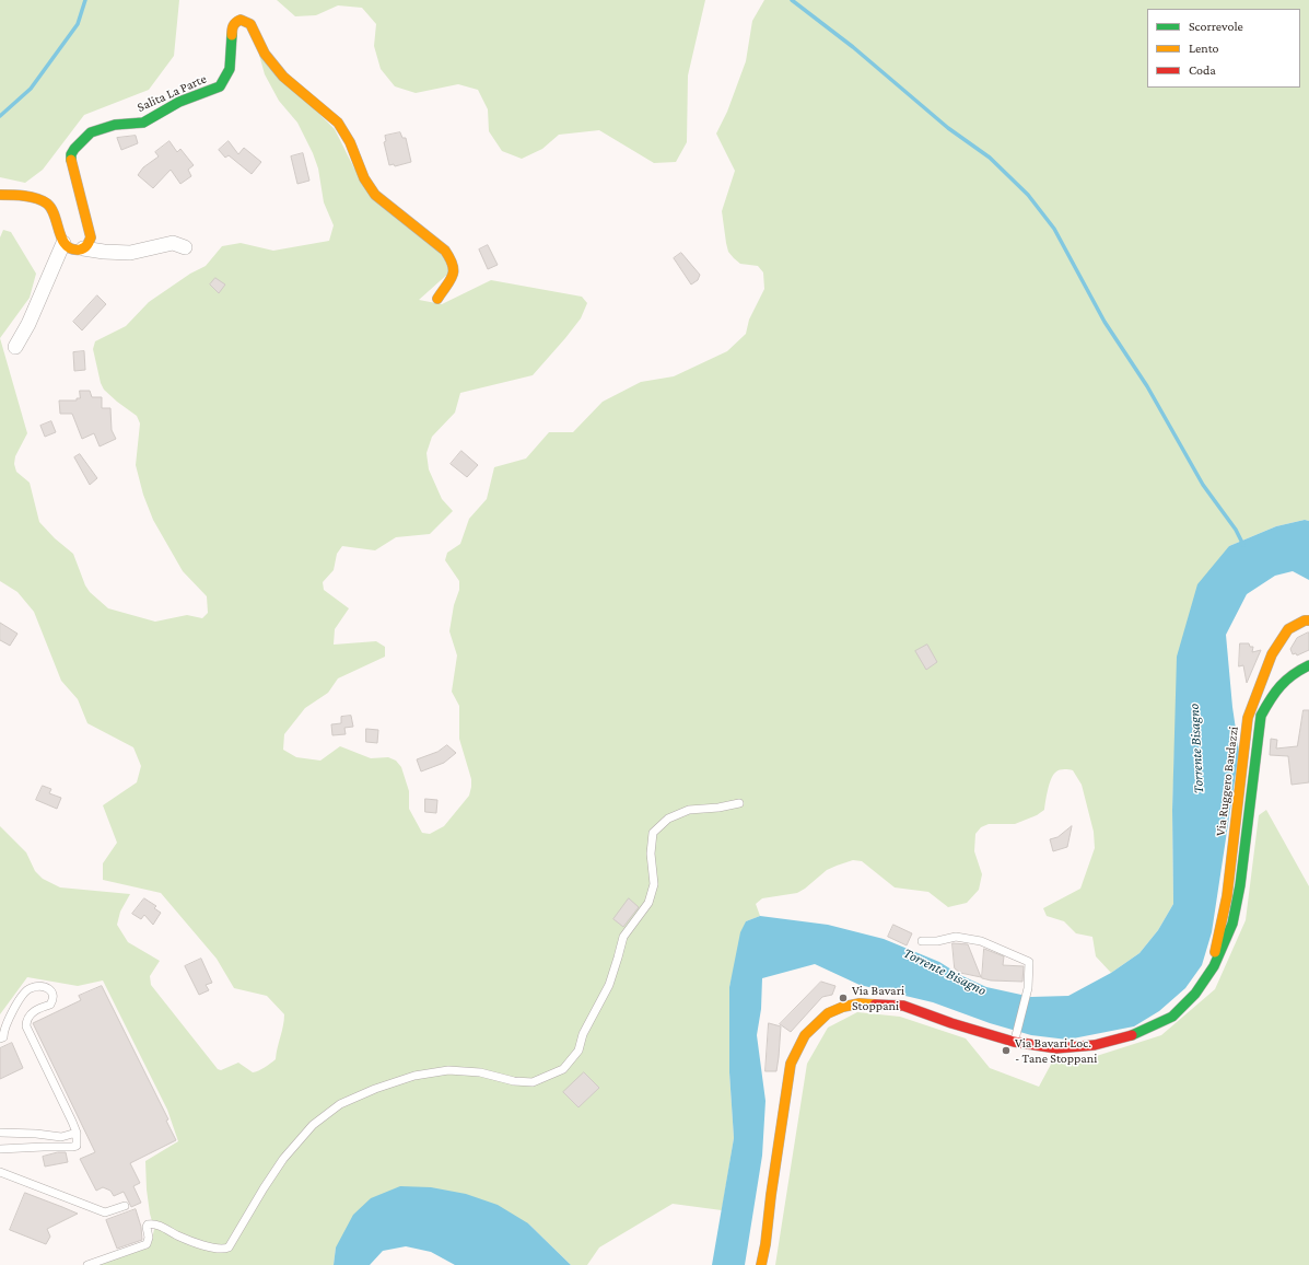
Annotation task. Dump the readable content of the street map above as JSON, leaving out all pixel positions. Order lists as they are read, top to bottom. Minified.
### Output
{"streets":{"street":["Salita La Parte","Via Ruggero Bardazzi"]},"water":["Torrente Bisagno"],"places":["Via Bavari Stoppani","Via Bavari Loc. - Tane Stoppani"],"legend":["Scorrevole","Lento","Coda"]}
